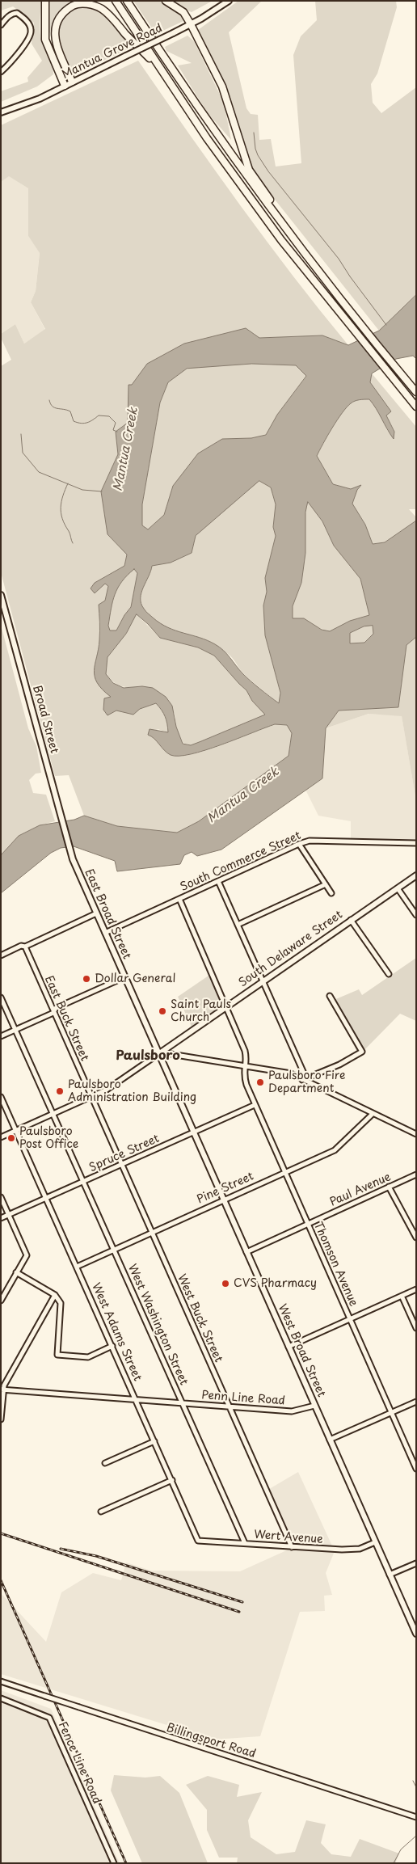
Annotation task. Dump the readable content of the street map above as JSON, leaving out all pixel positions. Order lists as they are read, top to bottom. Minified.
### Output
{"streets":{"main road":["Mantua Grove Road","Broad Street","East Broad Street","South Delaware Street","West Broad Street"],"street":["South Commerce Street","East Buck Street","Spruce Street","Pine Street","Paul Avenue","Thomson Avenue","West Buck Street","West Washington Street","West Adams Street","Penn Line Road","Wert Avenue","Billingsport Road","Fence Line Road"]},"crossings":[["Broad Street","East Broad Street"],["South Commerce Street","East Broad Street"],["South Commerce Street","Thomson Avenue"],["East Broad Street","South Delaware Street"],["East Broad Street","West Broad Street"],["South Delaware Street","Thomson Avenue"],["South Delaware Street","West Broad Street"],["East Buck Street","West Buck Street"],["Spruce Street","Thomson Avenue"],["Spruce Street","West Buck Street"],["Spruce Street","West Washington Street"],["Spruce Street","West Adams Street"],["Spruce Street","West Broad Street"],["Pine Street","Thomson Avenue"],["Pine Street","West Buck Street"],["Pine Street","West Washington Street"],["Pine Street","West Adams Street"],["Pine Street","West Broad Street"],["Paul Avenue","Thomson Avenue"],["Paul Avenue","West Broad Street"],["West Buck Street","Penn Line Road"],["West Buck Street","Wert Avenue"],["West Washington Street","Penn Line Road"],["West Washington Street","Wert Avenue"],["West Adams Street","Penn Line Road"],["West Adams Street","Wert Avenue"],["West Broad Street","Penn Line Road"],["West Broad Street","Wert Avenue"]],"districts":["Paulsboro"],"water":["Mantua Creek"],"places":["Dollar General","Saint Pauls Church","Paulsboro Fire Department","Paulsboro Administration Building","Paulsboro Post Office","CVS Pharmacy"]}
